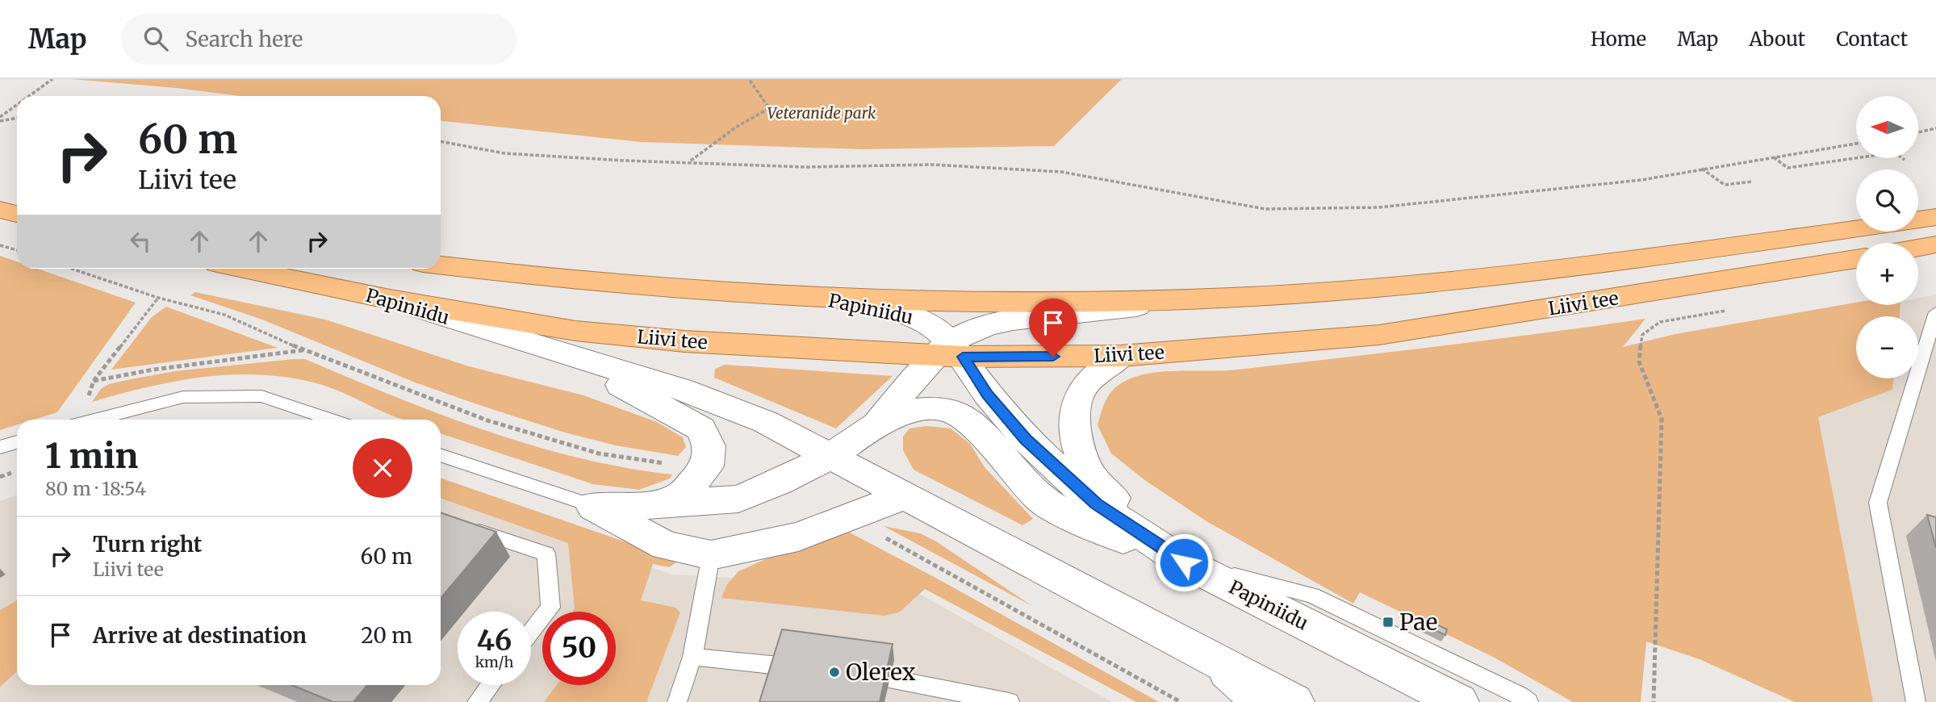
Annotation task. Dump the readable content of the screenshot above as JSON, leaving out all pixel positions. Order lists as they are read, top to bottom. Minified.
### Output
{"streets":{"highway":["Liivi tee","Papiniidu"]},"crossings":[["Liivi tee","Papiniidu"]],"parks":["Veteranide park"],"places":{"transit":["Pae"],"other":["Olerex"]},"north":"left","page":{"header":"Map","search":"Search here","nav":["Home","Map","About","Contact"],"map_buttons":["+","−"],"turn":["60 m","Liivi tee"],"heading":["1 min","80 m · 18:54"],"list":[{"name":"Turn right","note":"Liivi tee","value":"60 m"},{"name":"Arrive at destination","value":"20 m"}],"speed":"46 km/h","limit":"50"}}
